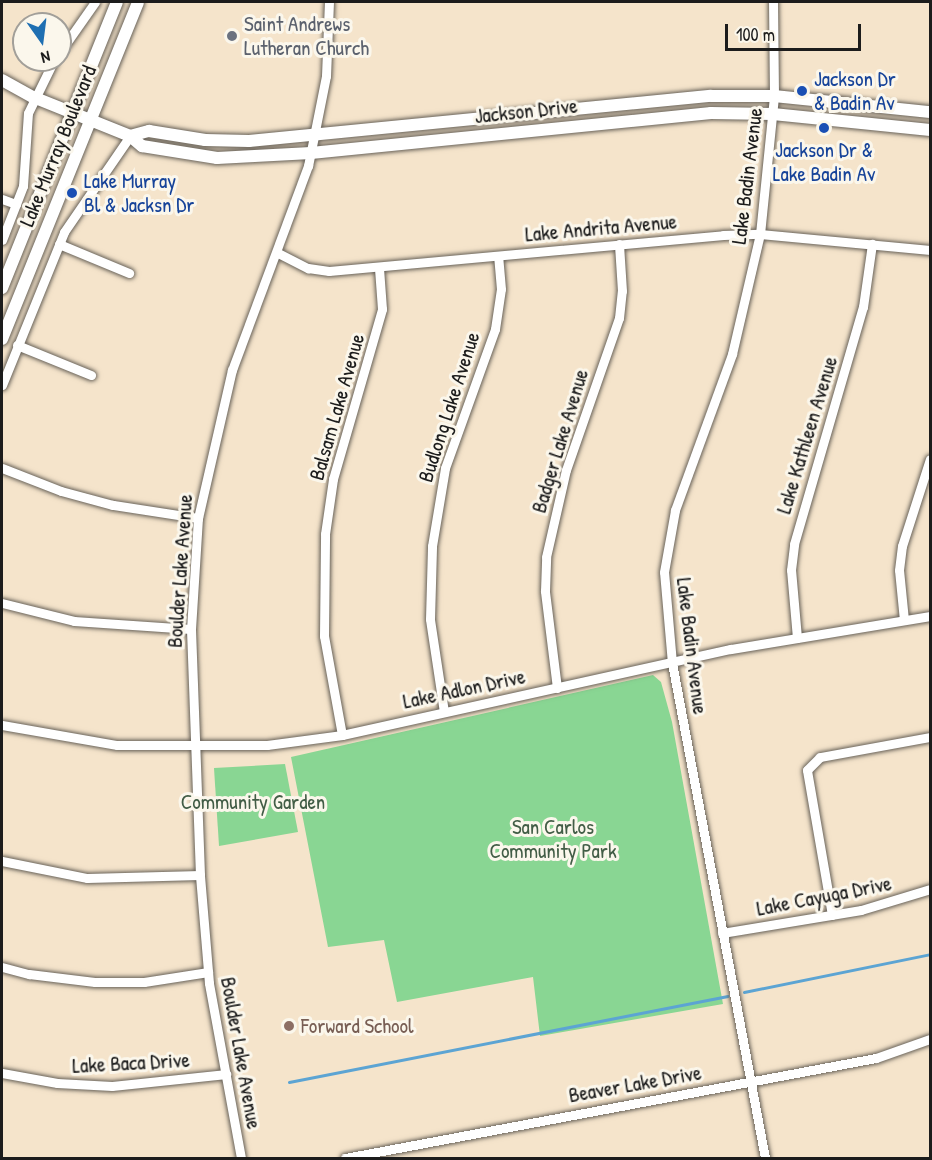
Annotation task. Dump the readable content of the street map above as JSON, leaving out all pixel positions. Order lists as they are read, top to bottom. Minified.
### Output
{"streets":{"main road":["Jackson Drive","Lake Murray Boulevard"],"street":["Lake Badin Avenue","Lake Andrita Avenue","Balsam Lake Avenue","Budlong Lake Avenue","Lake Kathleen Avenue","Badger Lake Avenue","Boulder Lake Avenue","Lake Adlon Drive","Lake Cayuga Drive","Lake Baca Drive","Beaver Lake Drive"]},"crossings":[["Jackson Drive","Lake Murray Boulevard"],["Jackson Drive","Lake Badin Avenue"],["Jackson Drive","Boulder Lake Avenue"],["Lake Badin Avenue","Lake Andrita Avenue"],["Lake Badin Avenue","Lake Adlon Drive"],["Lake Badin Avenue","Lake Cayuga Drive"],["Lake Badin Avenue","Beaver Lake Drive"],["Lake Andrita Avenue","Balsam Lake Avenue"],["Lake Andrita Avenue","Budlong Lake Avenue"],["Lake Andrita Avenue","Lake Kathleen Avenue"],["Lake Andrita Avenue","Badger Lake Avenue"],["Lake Andrita Avenue","Boulder Lake Avenue"],["Balsam Lake Avenue","Lake Adlon Drive"],["Budlong Lake Avenue","Lake Adlon Drive"],["Lake Kathleen Avenue","Lake Adlon Drive"],["Badger Lake Avenue","Lake Adlon Drive"],["Boulder Lake Avenue","Lake Adlon Drive"],["Boulder Lake Avenue","Lake Baca Drive"]],"parks":["Community Garden","San Carlos Community Park"],"places":["Saint Andrews Lutheran Church","Jackson Dr & Badin Av","Jackson Dr & Lake Badin Av","Lake Murray Bl & Jacksn Dr","Forward School"],"scale_bar":"100 m","north":"bottom"}
